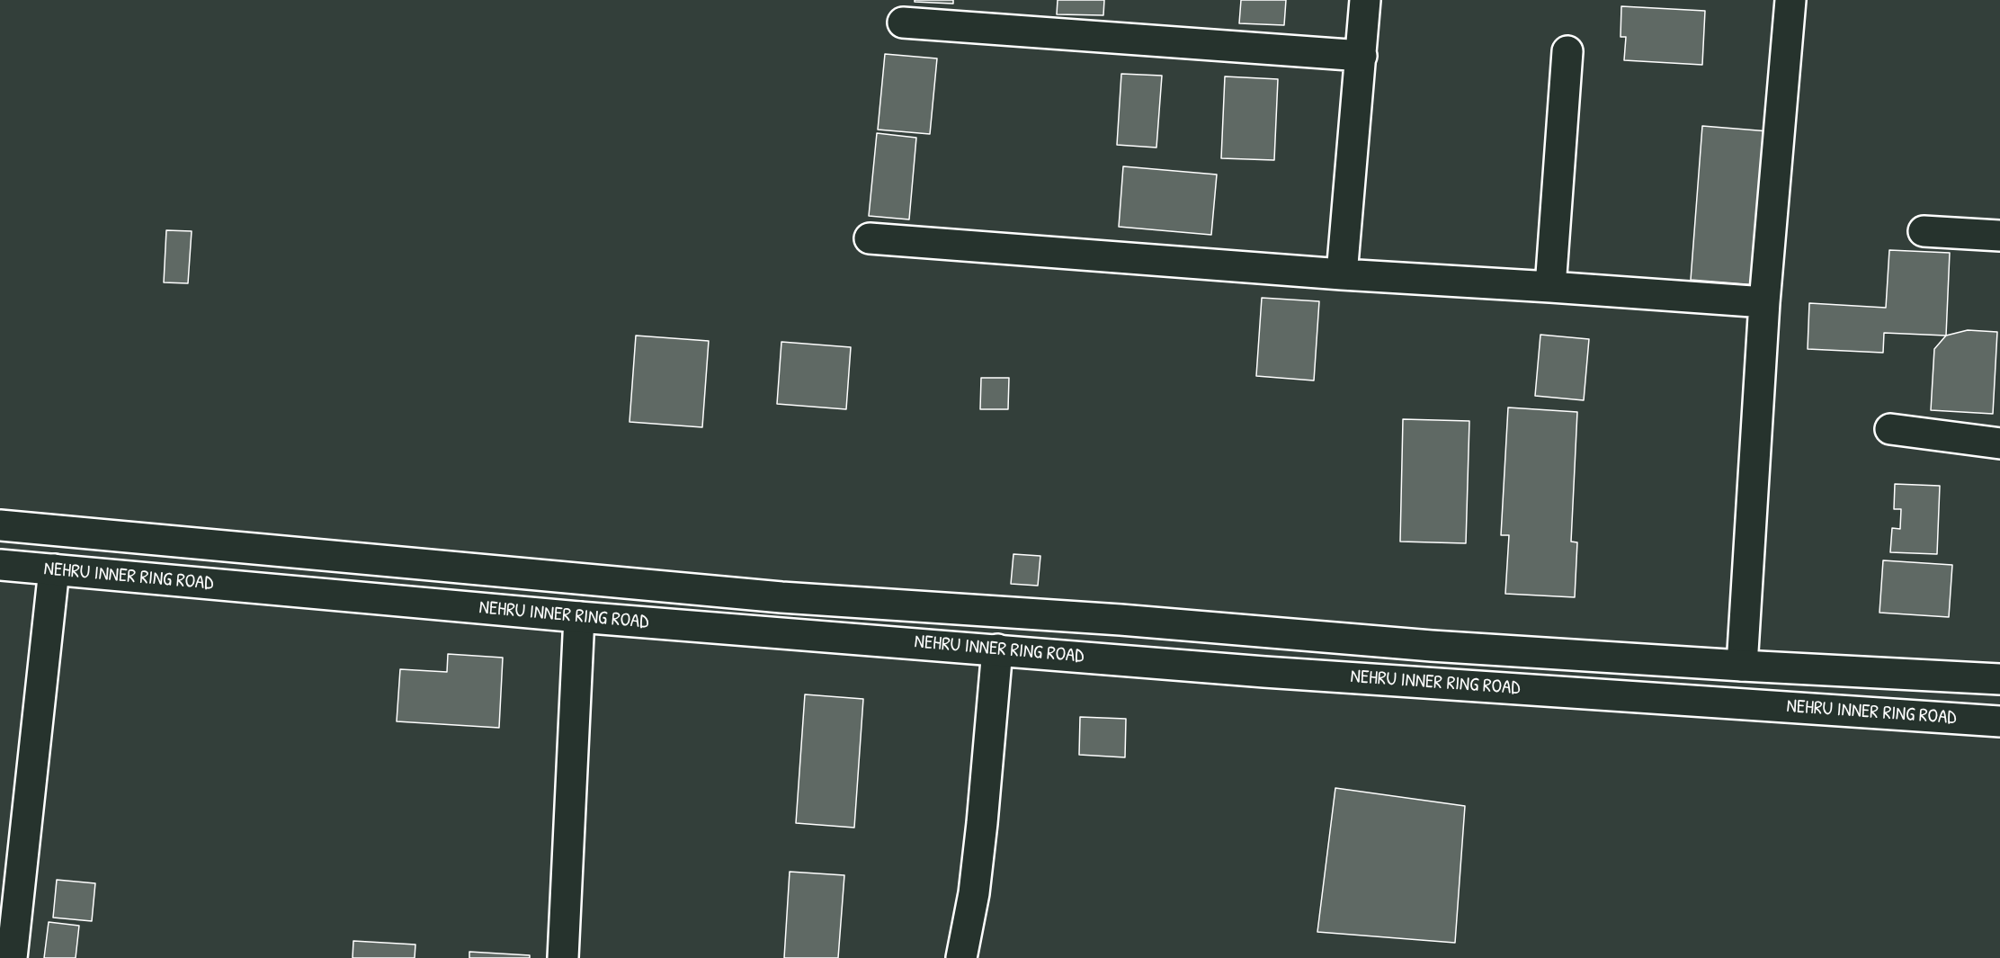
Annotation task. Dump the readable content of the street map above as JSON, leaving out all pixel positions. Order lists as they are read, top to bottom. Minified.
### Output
{"streets":{"main road":["NEHRU INNER RING ROAD"]}}
